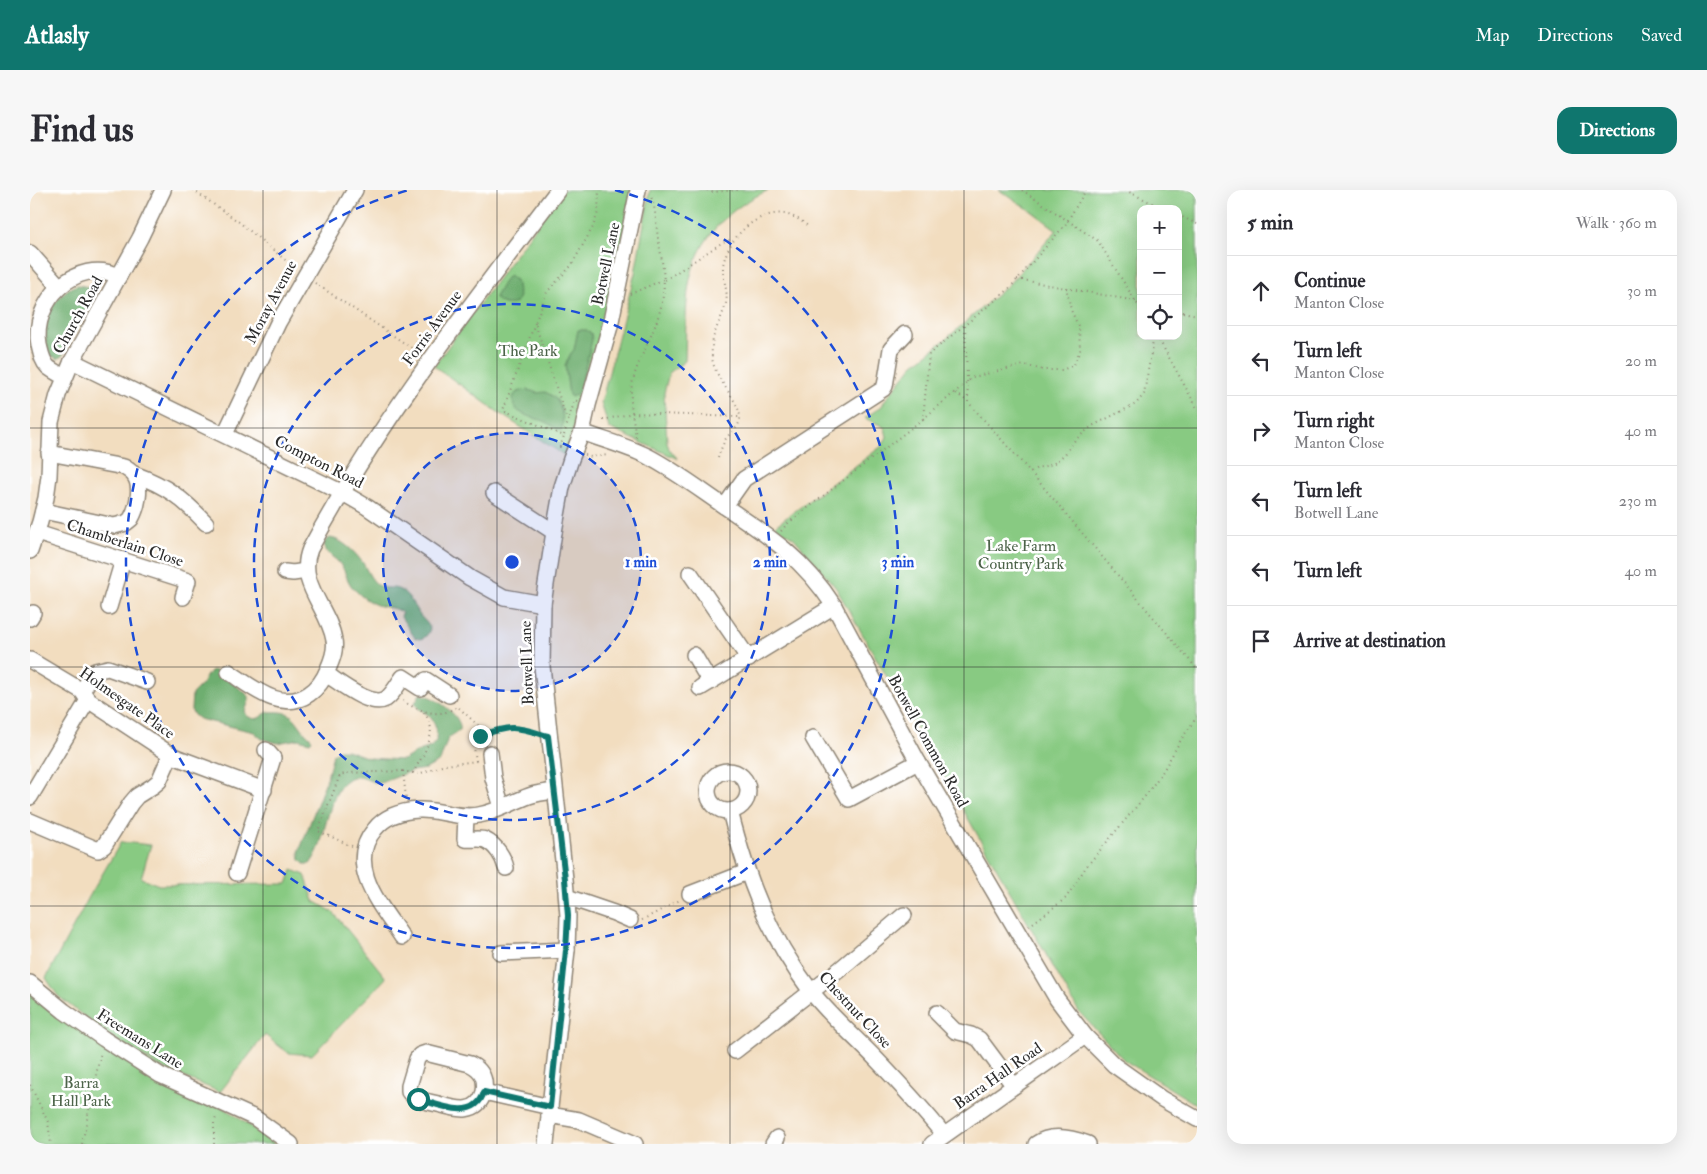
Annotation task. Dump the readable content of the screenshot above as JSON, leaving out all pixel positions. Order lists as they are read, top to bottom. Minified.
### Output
{"streets":{"street":["Botwell Lane","Moray Avenue","Church Road","Forris Avenue","Compton Road","Chamberlain Close","Holmesgate Place","Botwell Common Road","Chestnut Close","Freemans Lane","Barra Hall Road"]},"crossings":[["Botwell Lane","Compton Road"],["Botwell Lane","Botwell Common Road"],["Moray Avenue","Compton Road"],["Church Road","Compton Road"],["Church Road","Chamberlain Close"],["Forris Avenue","Compton Road"],["Botwell Common Road","Barra Hall Road"],["Chestnut Close","Barra Hall Road"]],"parks":["The Park","Lake Farm Country Park","Barra Hall Park"],"page":{"header":"Atlasly","nav":["Map","Directions","Saved"],"buttons":"Directions","title":"Find us","heading":["5 min","Walk · 360 m"],"map_buttons":["+","−"],"list":[["Continue","Manton Close","30 m"],["Turn left","Manton Close","20 m"],["Turn right","Manton Close","40 m"],["Turn left","Botwell Lane","230 m"],["Turn left","40 m"],"Arrive at destination"]},"rings":["1 min","2 min","3 min"]}
